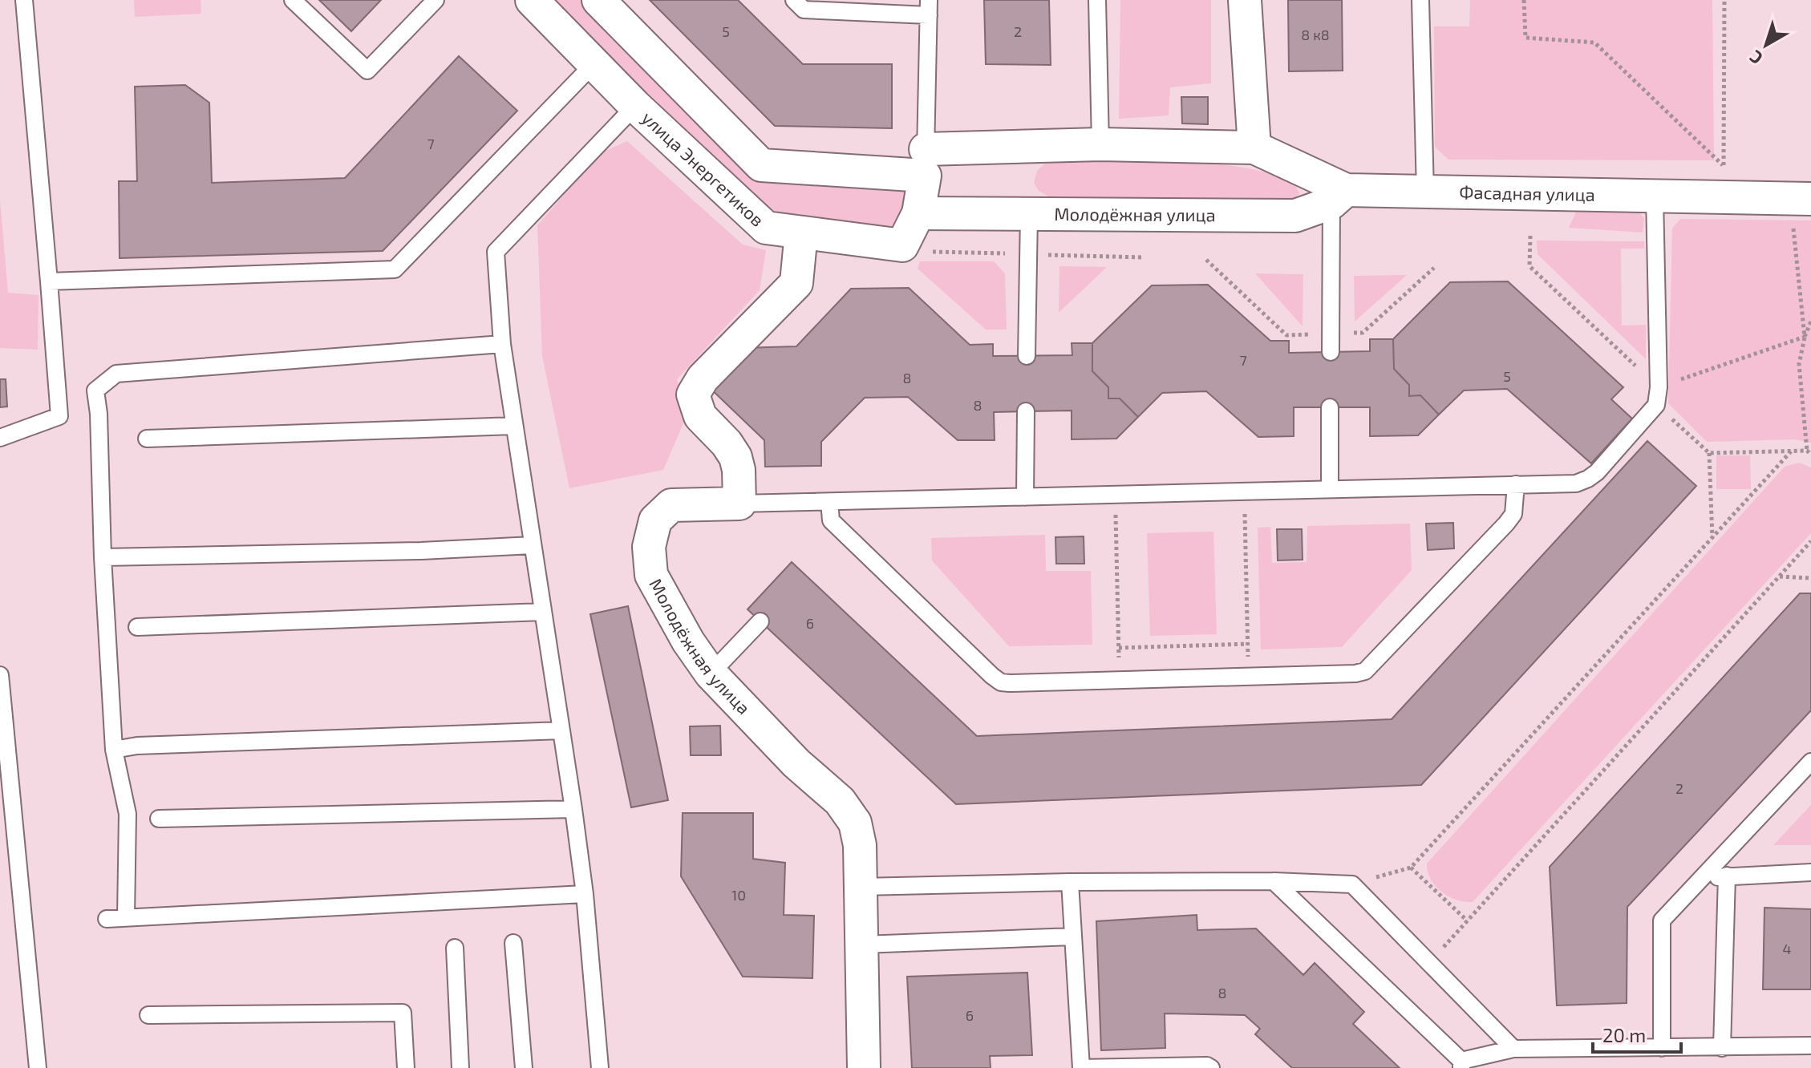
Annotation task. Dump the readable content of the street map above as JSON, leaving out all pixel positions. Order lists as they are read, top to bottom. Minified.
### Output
{"streets":{"street":["улица Энергетиков","Фасадная улица","Молодёжная улица"]},"crossings":[["улица Энергетиков","Молодёжная улица"],["Фасадная улица","Молодёжная улица"]],"house_numbers":["5","2","8 к8","7","7","5","8","8","6","2","10","4","8","6"],"scale_bar":"20 m","north":"bottom left"}
